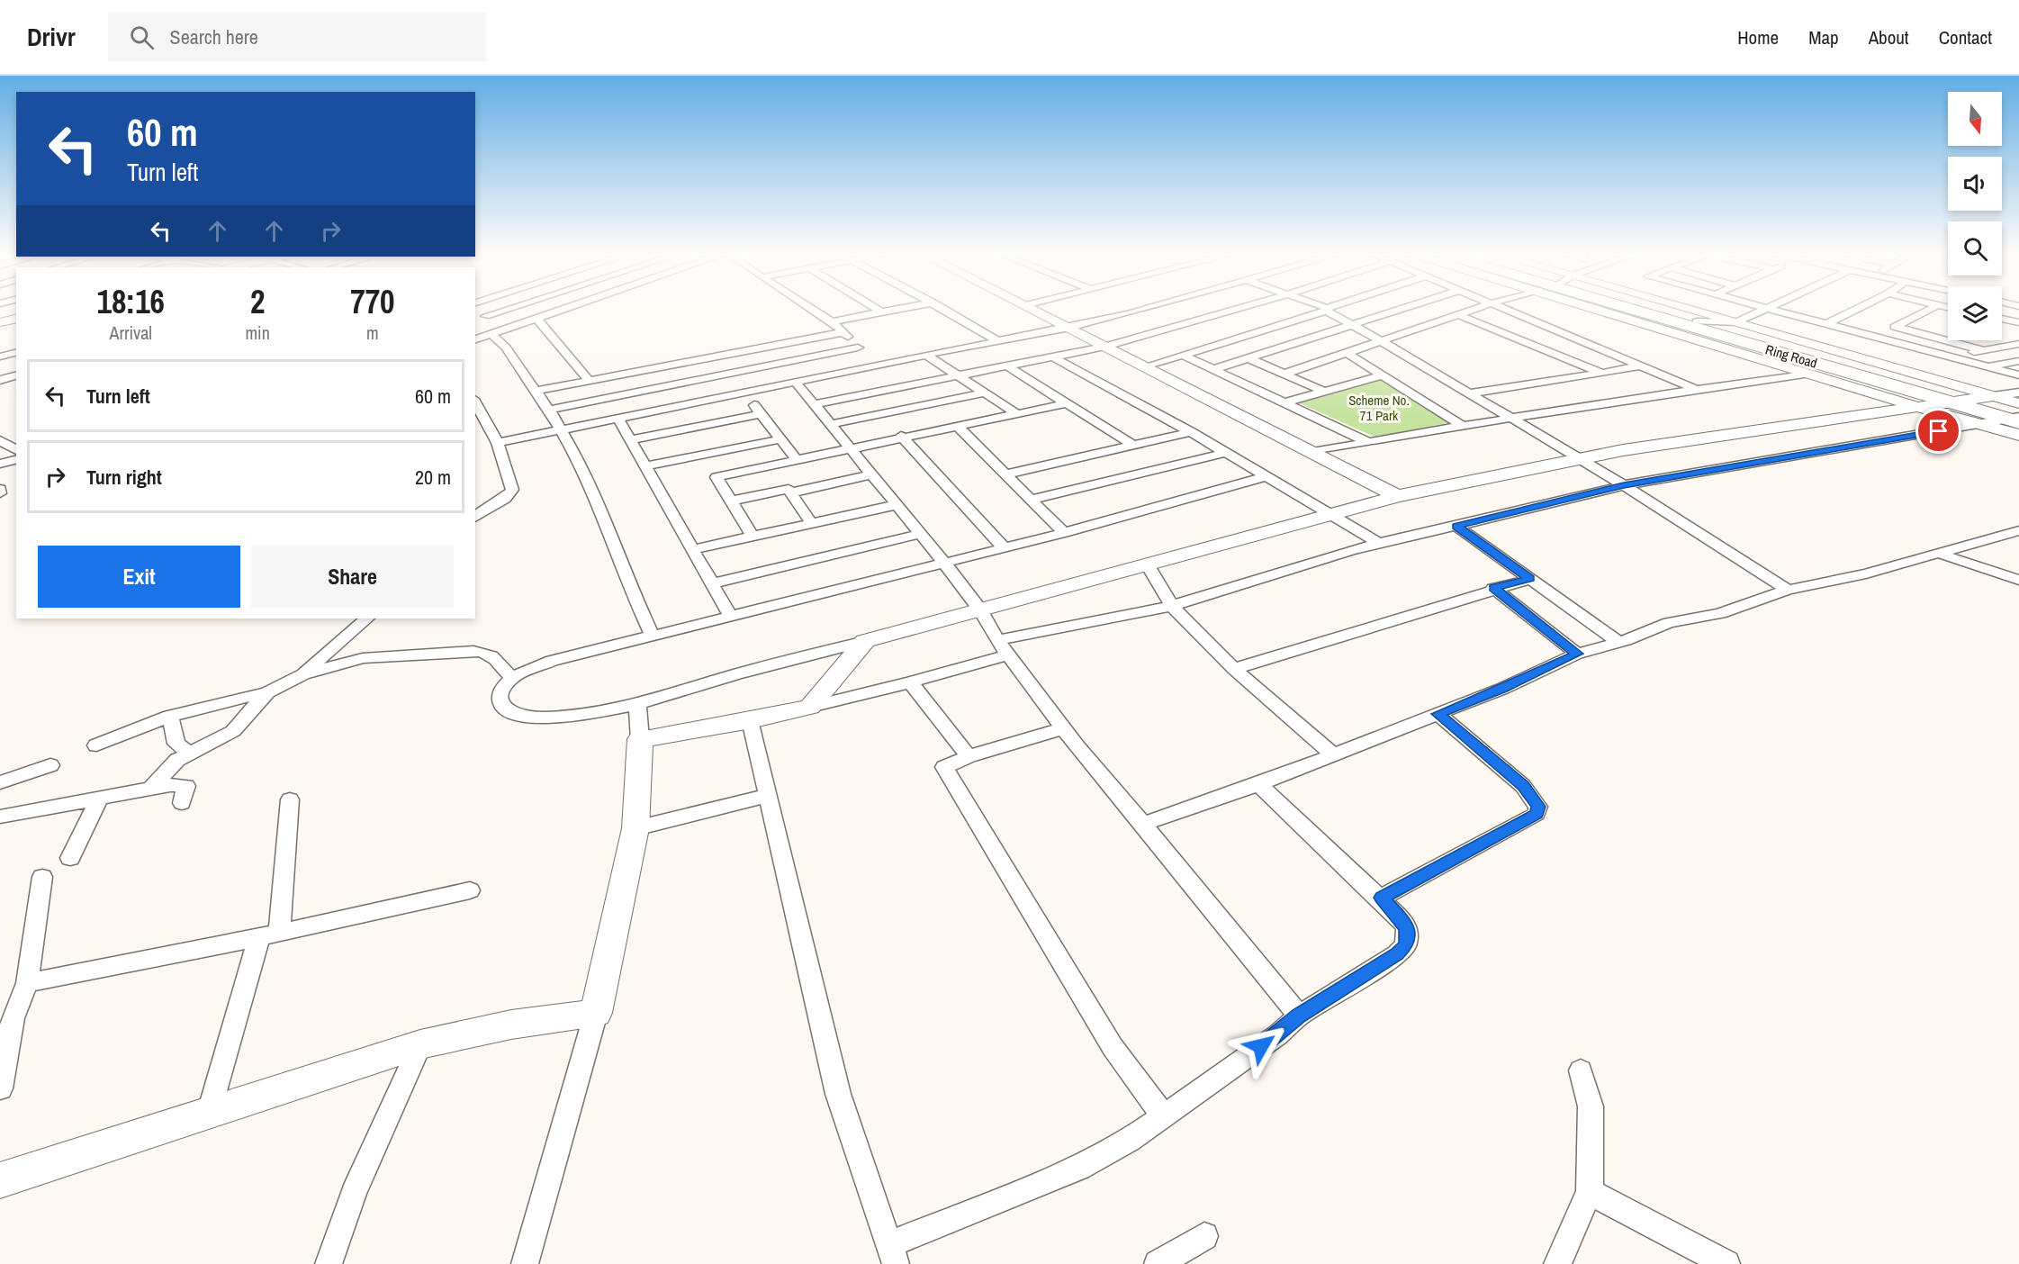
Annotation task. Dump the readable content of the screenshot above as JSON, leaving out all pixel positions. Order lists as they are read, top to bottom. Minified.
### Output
{"streets":{"highway":["Ring Road"]},"parks":["Scheme No. 71 Park"],"north":"bottom","page":{"header":"Drivr","search":"Search here","nav":["Home","Map","About","Contact"],"turn":["60 m","Turn left"],"eta":["18:16","Arrival","2","min","770","m"],"list":[{"name":"Turn left","value":"60 m"},{"name":"Turn right","value":"20 m"}],"buttons":["Exit","Share"]}}
